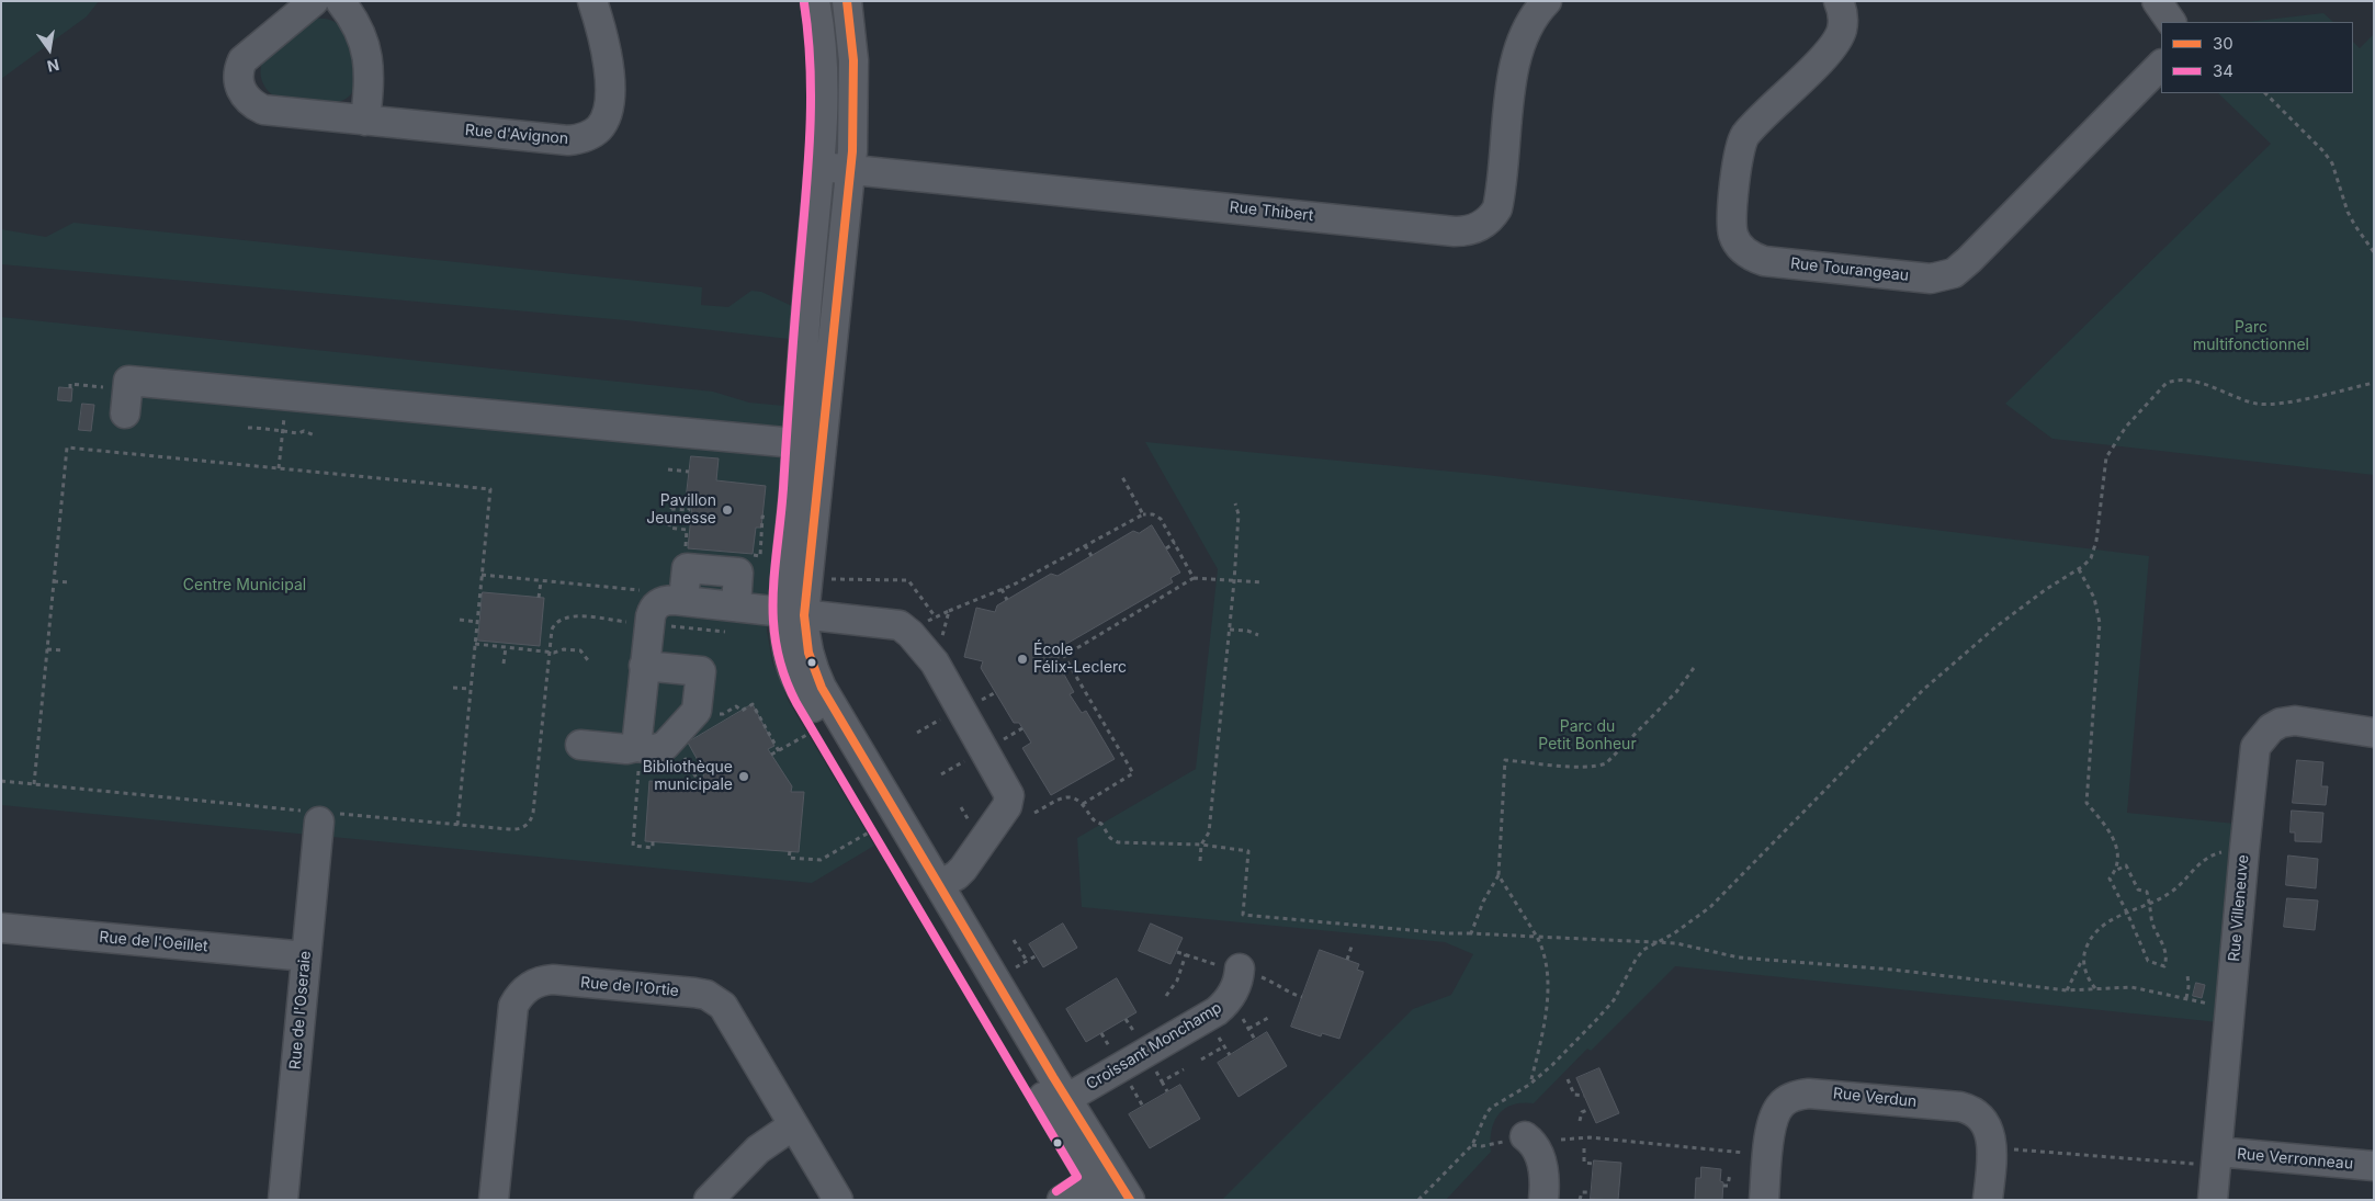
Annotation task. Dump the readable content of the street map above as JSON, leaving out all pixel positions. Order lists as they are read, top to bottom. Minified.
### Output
{"streets":{"street":["Rue d'Avignon","Rue Thibert","Rue Tourangeau","Rue Villeneuve","Rue de l'Oeillet","Rue de l'Ortie","Rue de l'Oseraie","Croissant Monchamp","Rue Verdun","Rue Verronneau"]},"crossings":[["Rue Villeneuve","Rue Verronneau"],["Rue de l'Oeillet","Rue de l'Oseraie"]],"parks":["Parc multifonctionnel","Centre Municipal","Parc du Petit Bonheur"],"places":["Pavillon Jeunesse","École Félix-Leclerc","Bibliothèque municipale"],"lines":["transit line 30","transit line 34"],"legend":["30","34"],"north":"bottom"}
